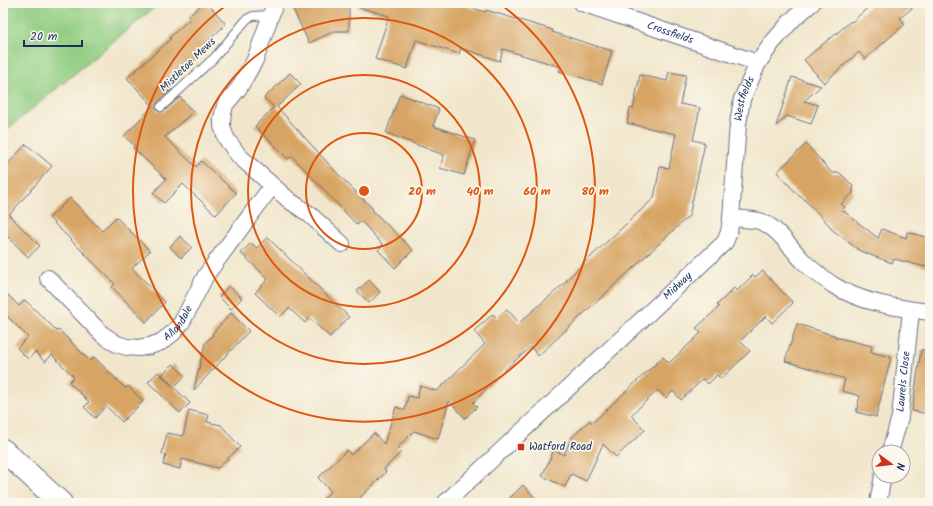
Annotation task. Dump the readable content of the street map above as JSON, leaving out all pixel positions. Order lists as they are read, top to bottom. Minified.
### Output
{"streets":{"street":["Crossfields","Westfields","Midway","Allandale","Laurels Close"],"lane":["Mistletoe Mews"]},"crossings":[["Crossfields","Westfields"],["Westfields","Midway"]],"places":{"transit":["Watford Road"]},"scale_bar":"20 m","north":"right","rings":["20 m","40 m","60 m","80 m"]}
